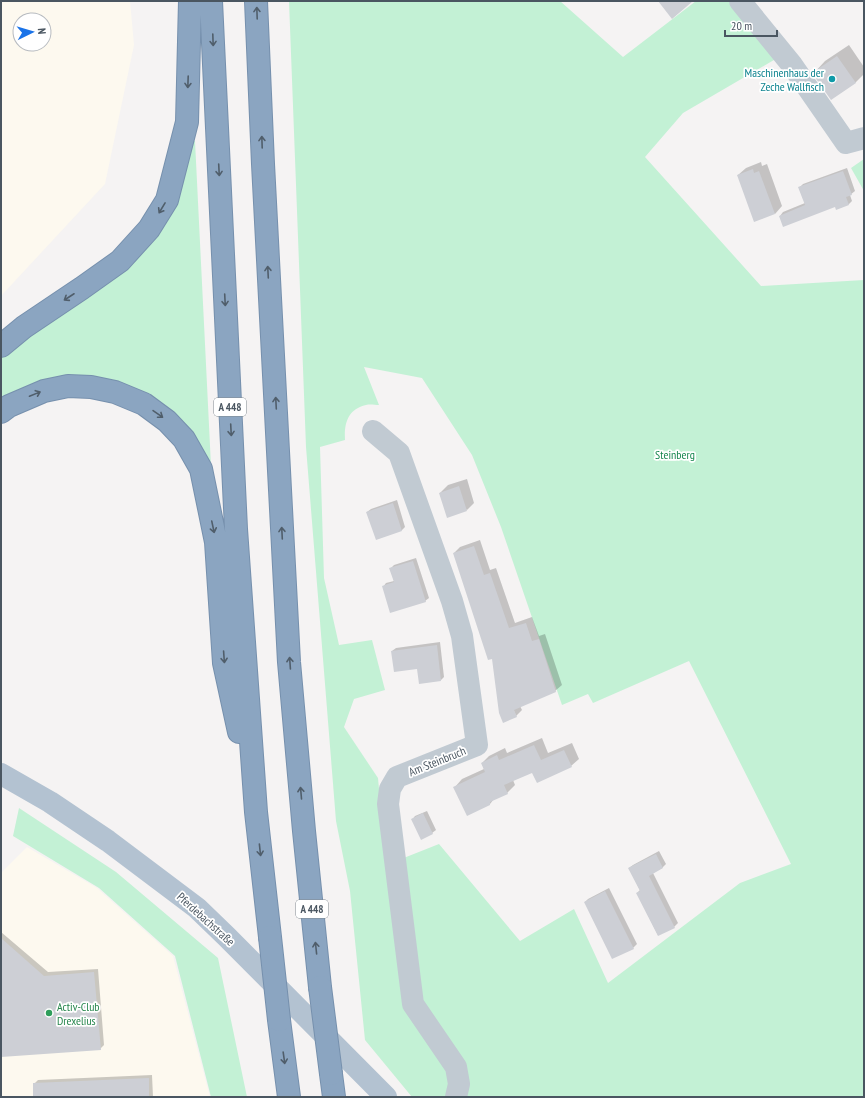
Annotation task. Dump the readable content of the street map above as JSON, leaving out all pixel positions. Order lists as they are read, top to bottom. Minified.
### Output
{"streets":{"highway":["A 448"],"main road":["Pferdebachstraße"],"street":["Am Steinbruch"]},"parks":["Steinberg"],"places":["Maschinenhaus der Zeche Wallfisch","Activ-Club Drexelius"],"scale_bar":"20 m","north":"right"}
